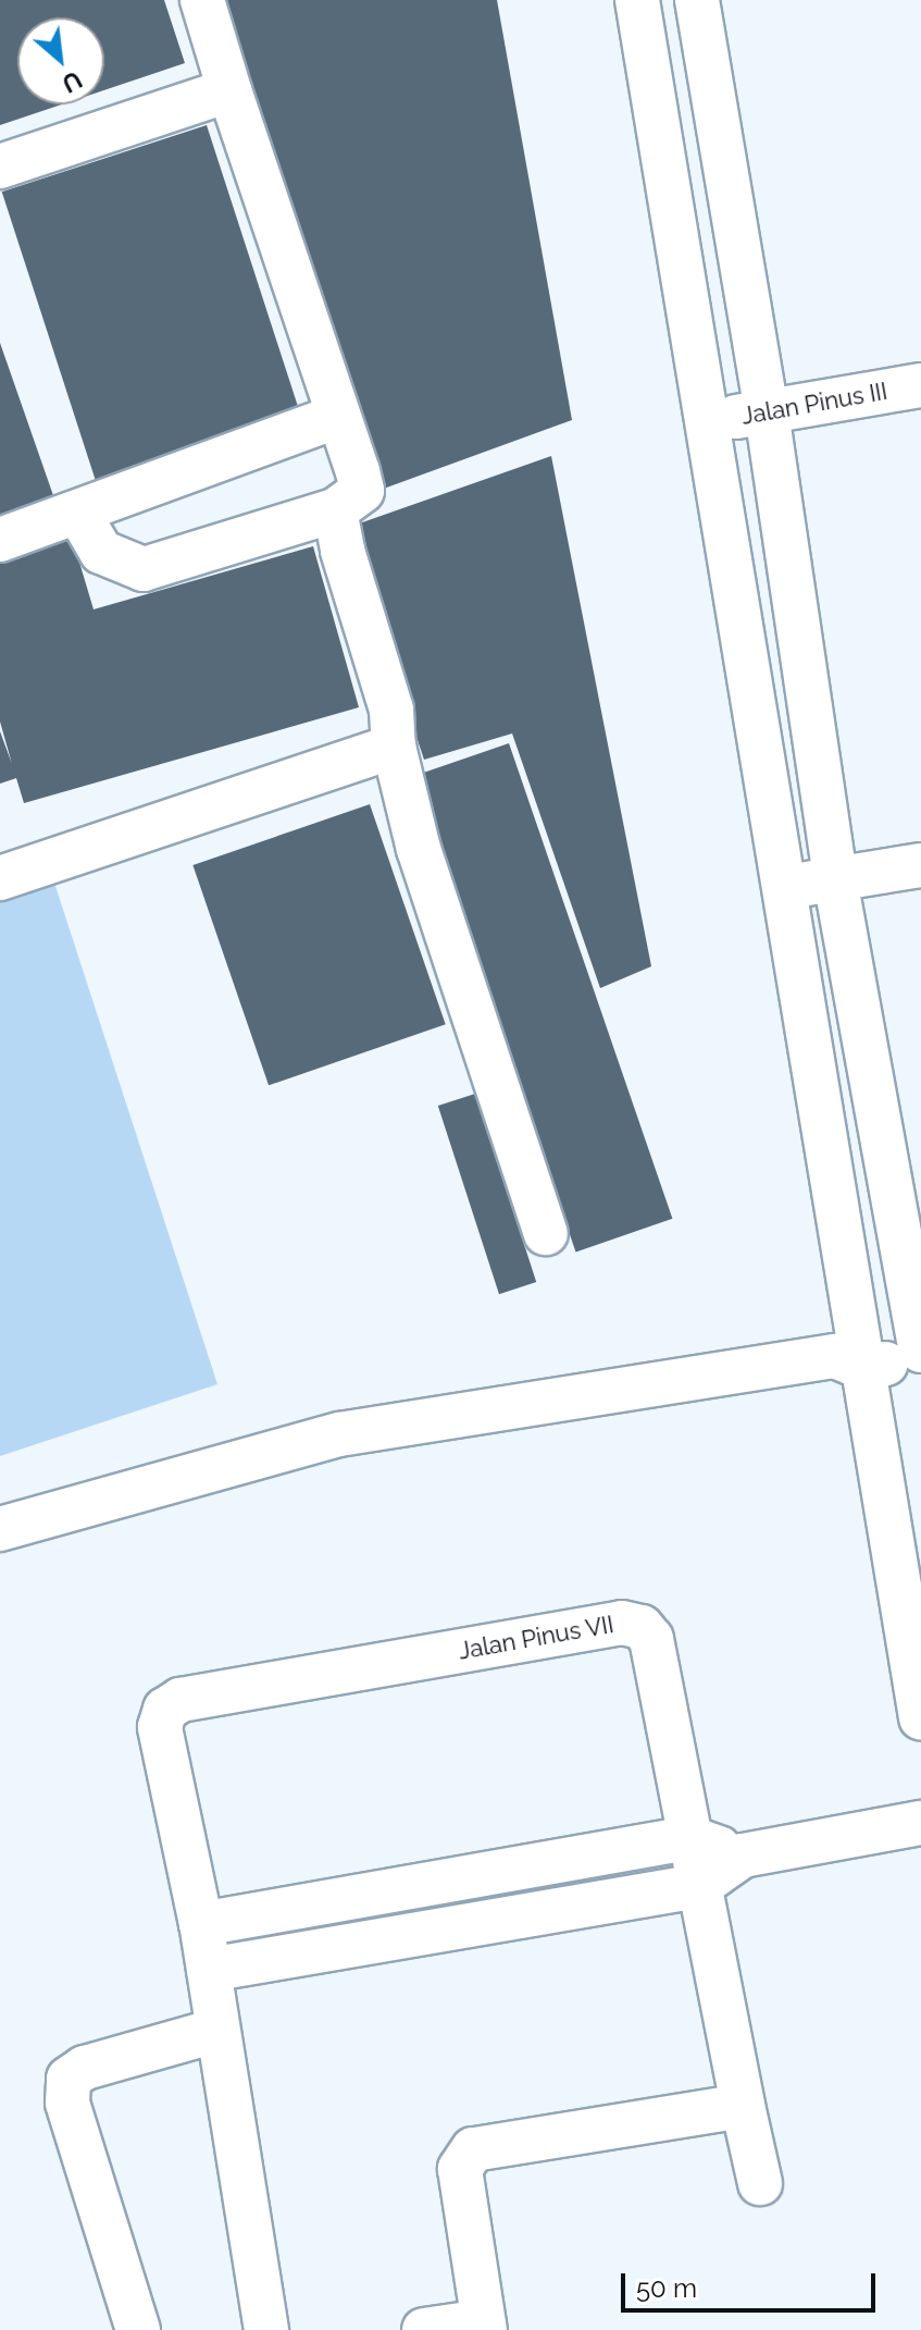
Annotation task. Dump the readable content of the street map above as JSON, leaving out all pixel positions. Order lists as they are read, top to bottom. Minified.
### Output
{"streets":{"street":["Jalan Pinus III","Jalan Pinus VII"]},"scale_bar":"50 m","north":"bottom right"}
